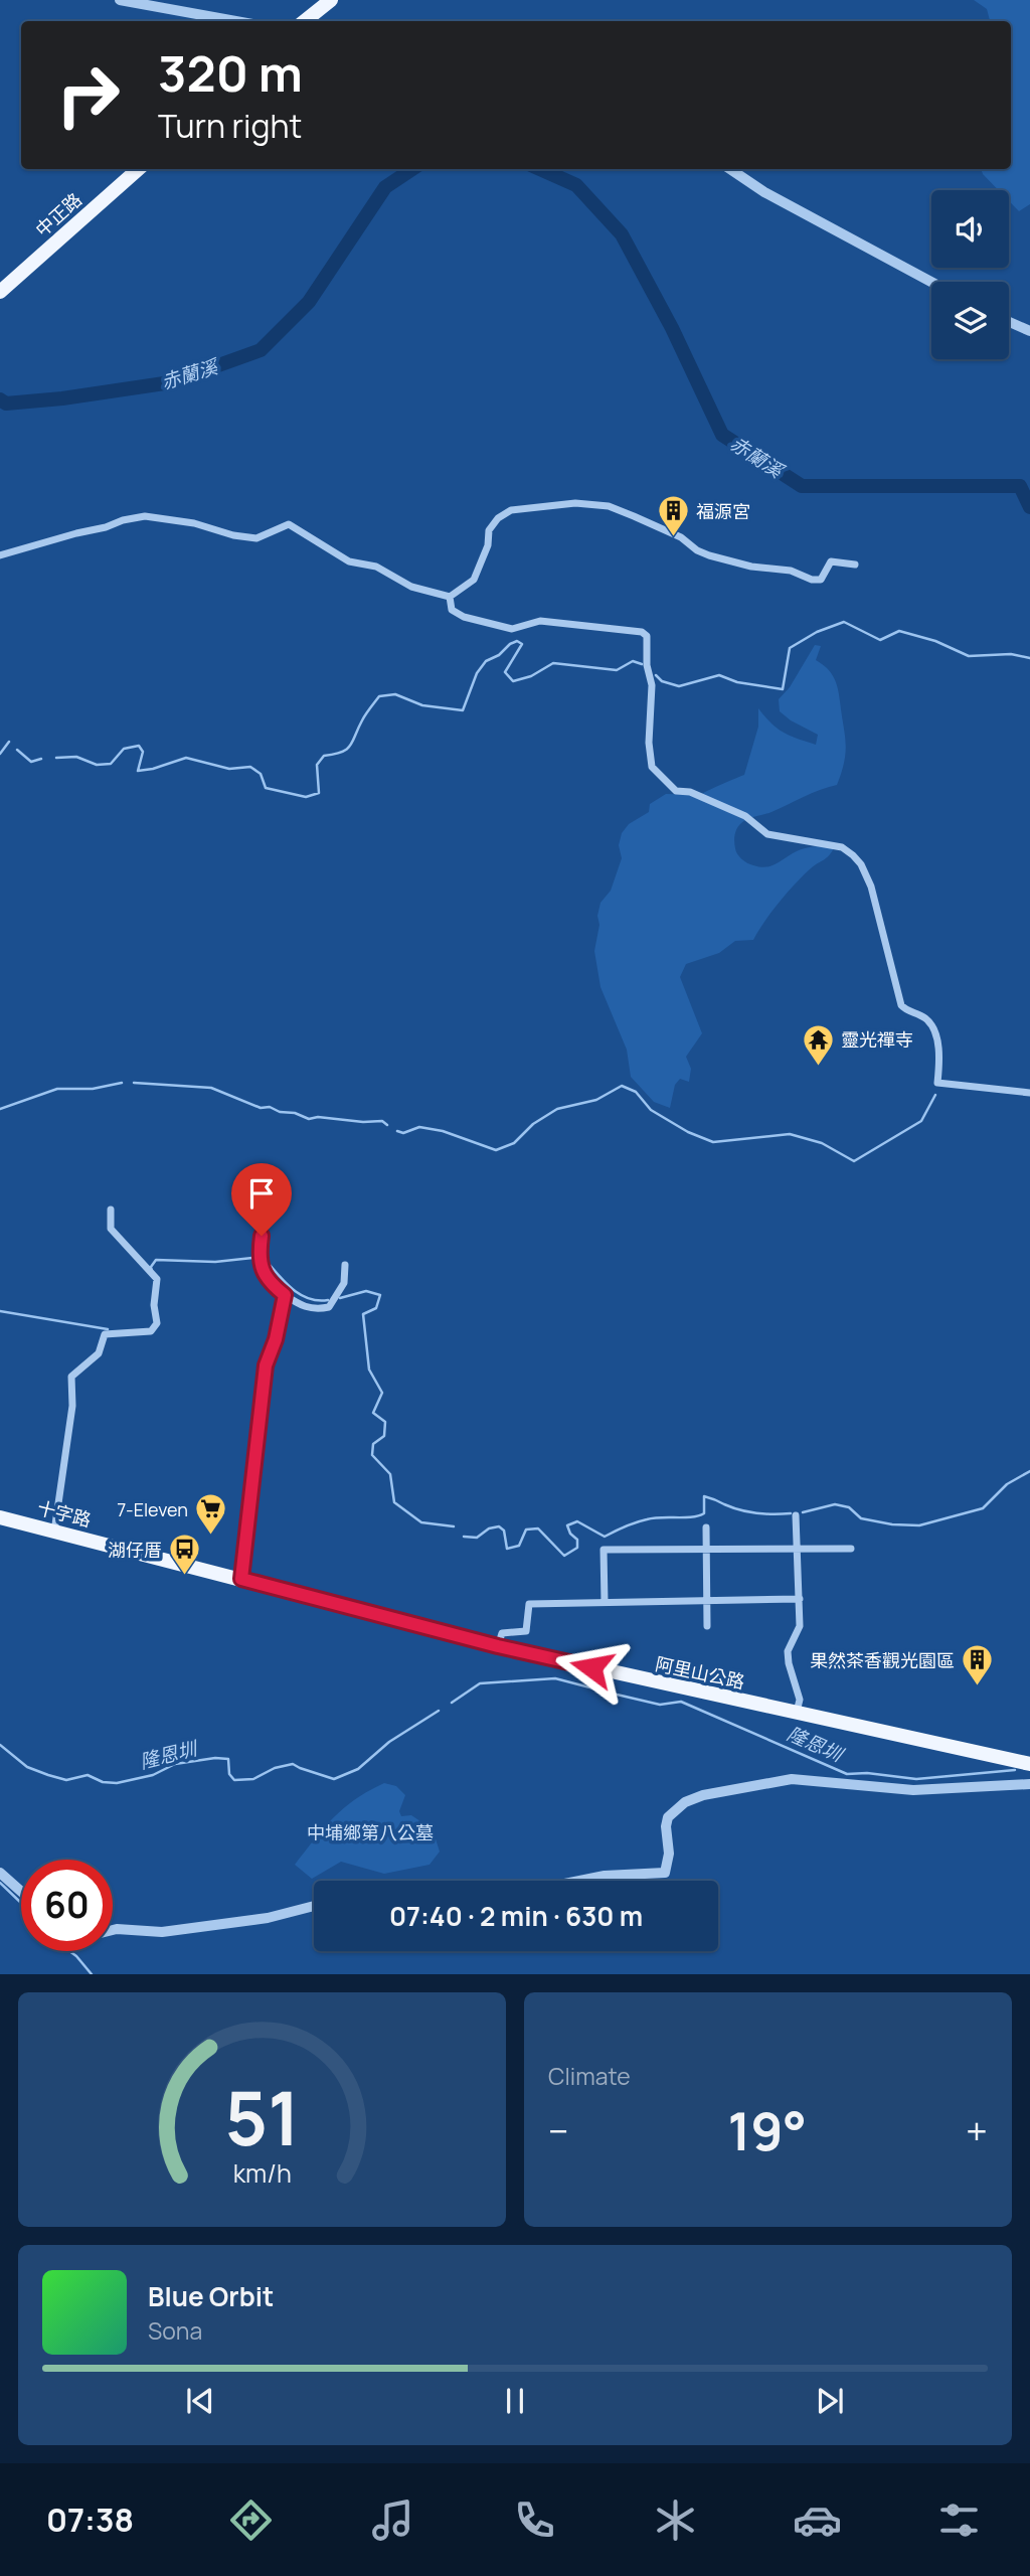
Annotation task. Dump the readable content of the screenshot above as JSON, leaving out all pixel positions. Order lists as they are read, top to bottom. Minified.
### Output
{"streets":{"main road":["中正路","十字路","阿里山公路"]},"crossings":[["十字路","阿里山公路"]],"water":["赤蘭溪","隆恩圳"],"parks":["中埔鄉第八公墓"],"places":{"building":["福源宮","果然茶香觀光園區"],"temple":["靈光禪寺"],"supermarket":["7-Eleven"],"bus stop":["湖仔厝"]},"page":{"turn":["320 m","Turn right"],"limit":"60","trip":"07:40 · 2 min · 630 m","tile":"Climate","heat":["−","19°","+"],"song":["Blue Orbit","Sona"],"tabs":"07:38","gauge":["51","km/h"]}}
